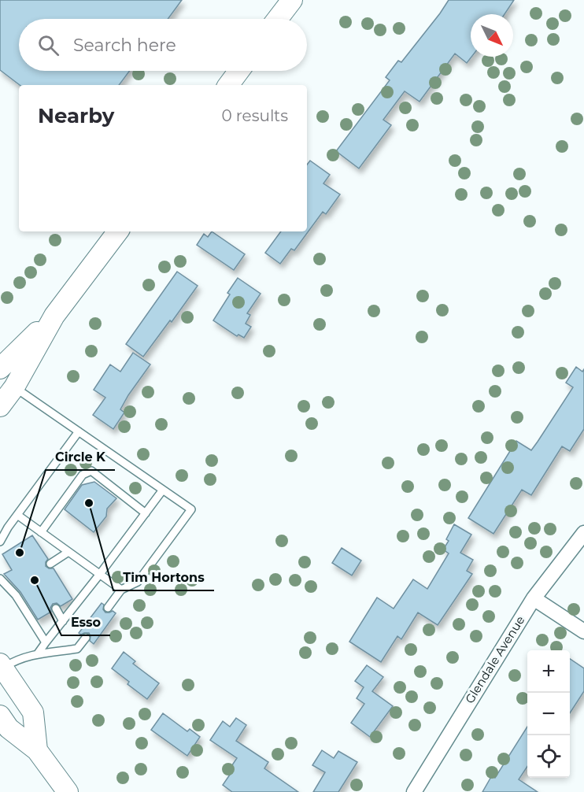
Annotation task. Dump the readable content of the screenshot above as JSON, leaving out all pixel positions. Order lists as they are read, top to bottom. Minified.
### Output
{"streets":{"street":["Glendale Avenue"]},"places":["Tim Hortons","Circle K","Esso"],"north":"bottom right","page":{"search":"Search here","heading":["Nearby","0 results"],"map_buttons":["+","−"]}}
